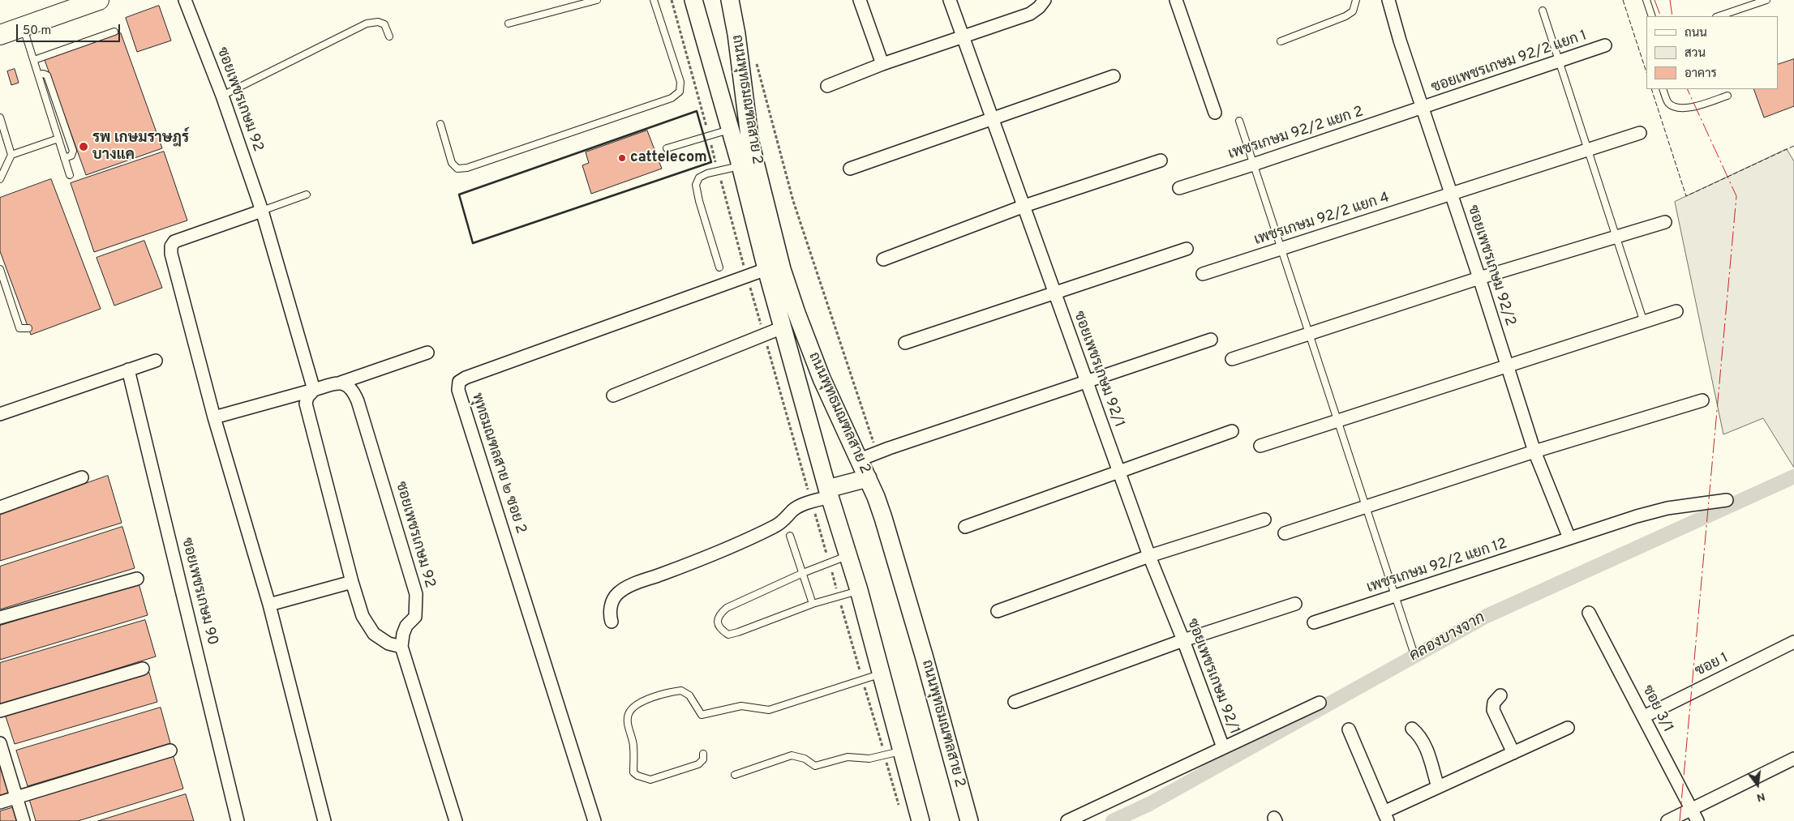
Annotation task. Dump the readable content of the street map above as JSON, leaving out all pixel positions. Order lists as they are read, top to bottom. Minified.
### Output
{"streets":{"main road":["ถนนพุทธมณฑลสาย 2"],"street":["ซอยเพชรเกษม 92/2 แยก 1","ซอยเพชรเกษม 92","เพชรเกษม 92/2 แยก 2","เพชรเกษม 92/2 แยก 4","ซอยเพชรเกษม 92/2","ซอยเพชรเกษม 92/1","พุทธมณฑลสาย ๒ ซอย 2","เพชรเกษม 92/2 แยก 12","ซอยเพชรเกษม 90","ซอย 1","ซอย 3/1"]},"crossings":[["ซอยเพชรเกษม 92/2 แยก 1","เพชรเกษม 92/2 แยก 2"],["ซอยเพชรเกษม 92/2 แยก 1","ซอยเพชรเกษม 92/2"],["ถนนพุทธมณฑลสาย 2","พุทธมณฑลสาย ๒ ซอย 2"],["เพชรเกษม 92/2 แยก 2","ซอยเพชรเกษม 92/2"],["เพชรเกษม 92/2 แยก 4","ซอยเพชรเกษม 92/2"],["ซอยเพชรเกษม 92/2","เพชรเกษม 92/2 แยก 12"],["ซอย 1","ซอย 3/1"]],"water":["คลองบางจาก"],"places":["รพ เกษมราษฎร์ บางแค","cattelecom"],"legend":["ถนน","สวน","อาคาร"],"scale_bar":"50 m","north":"bottom"}
